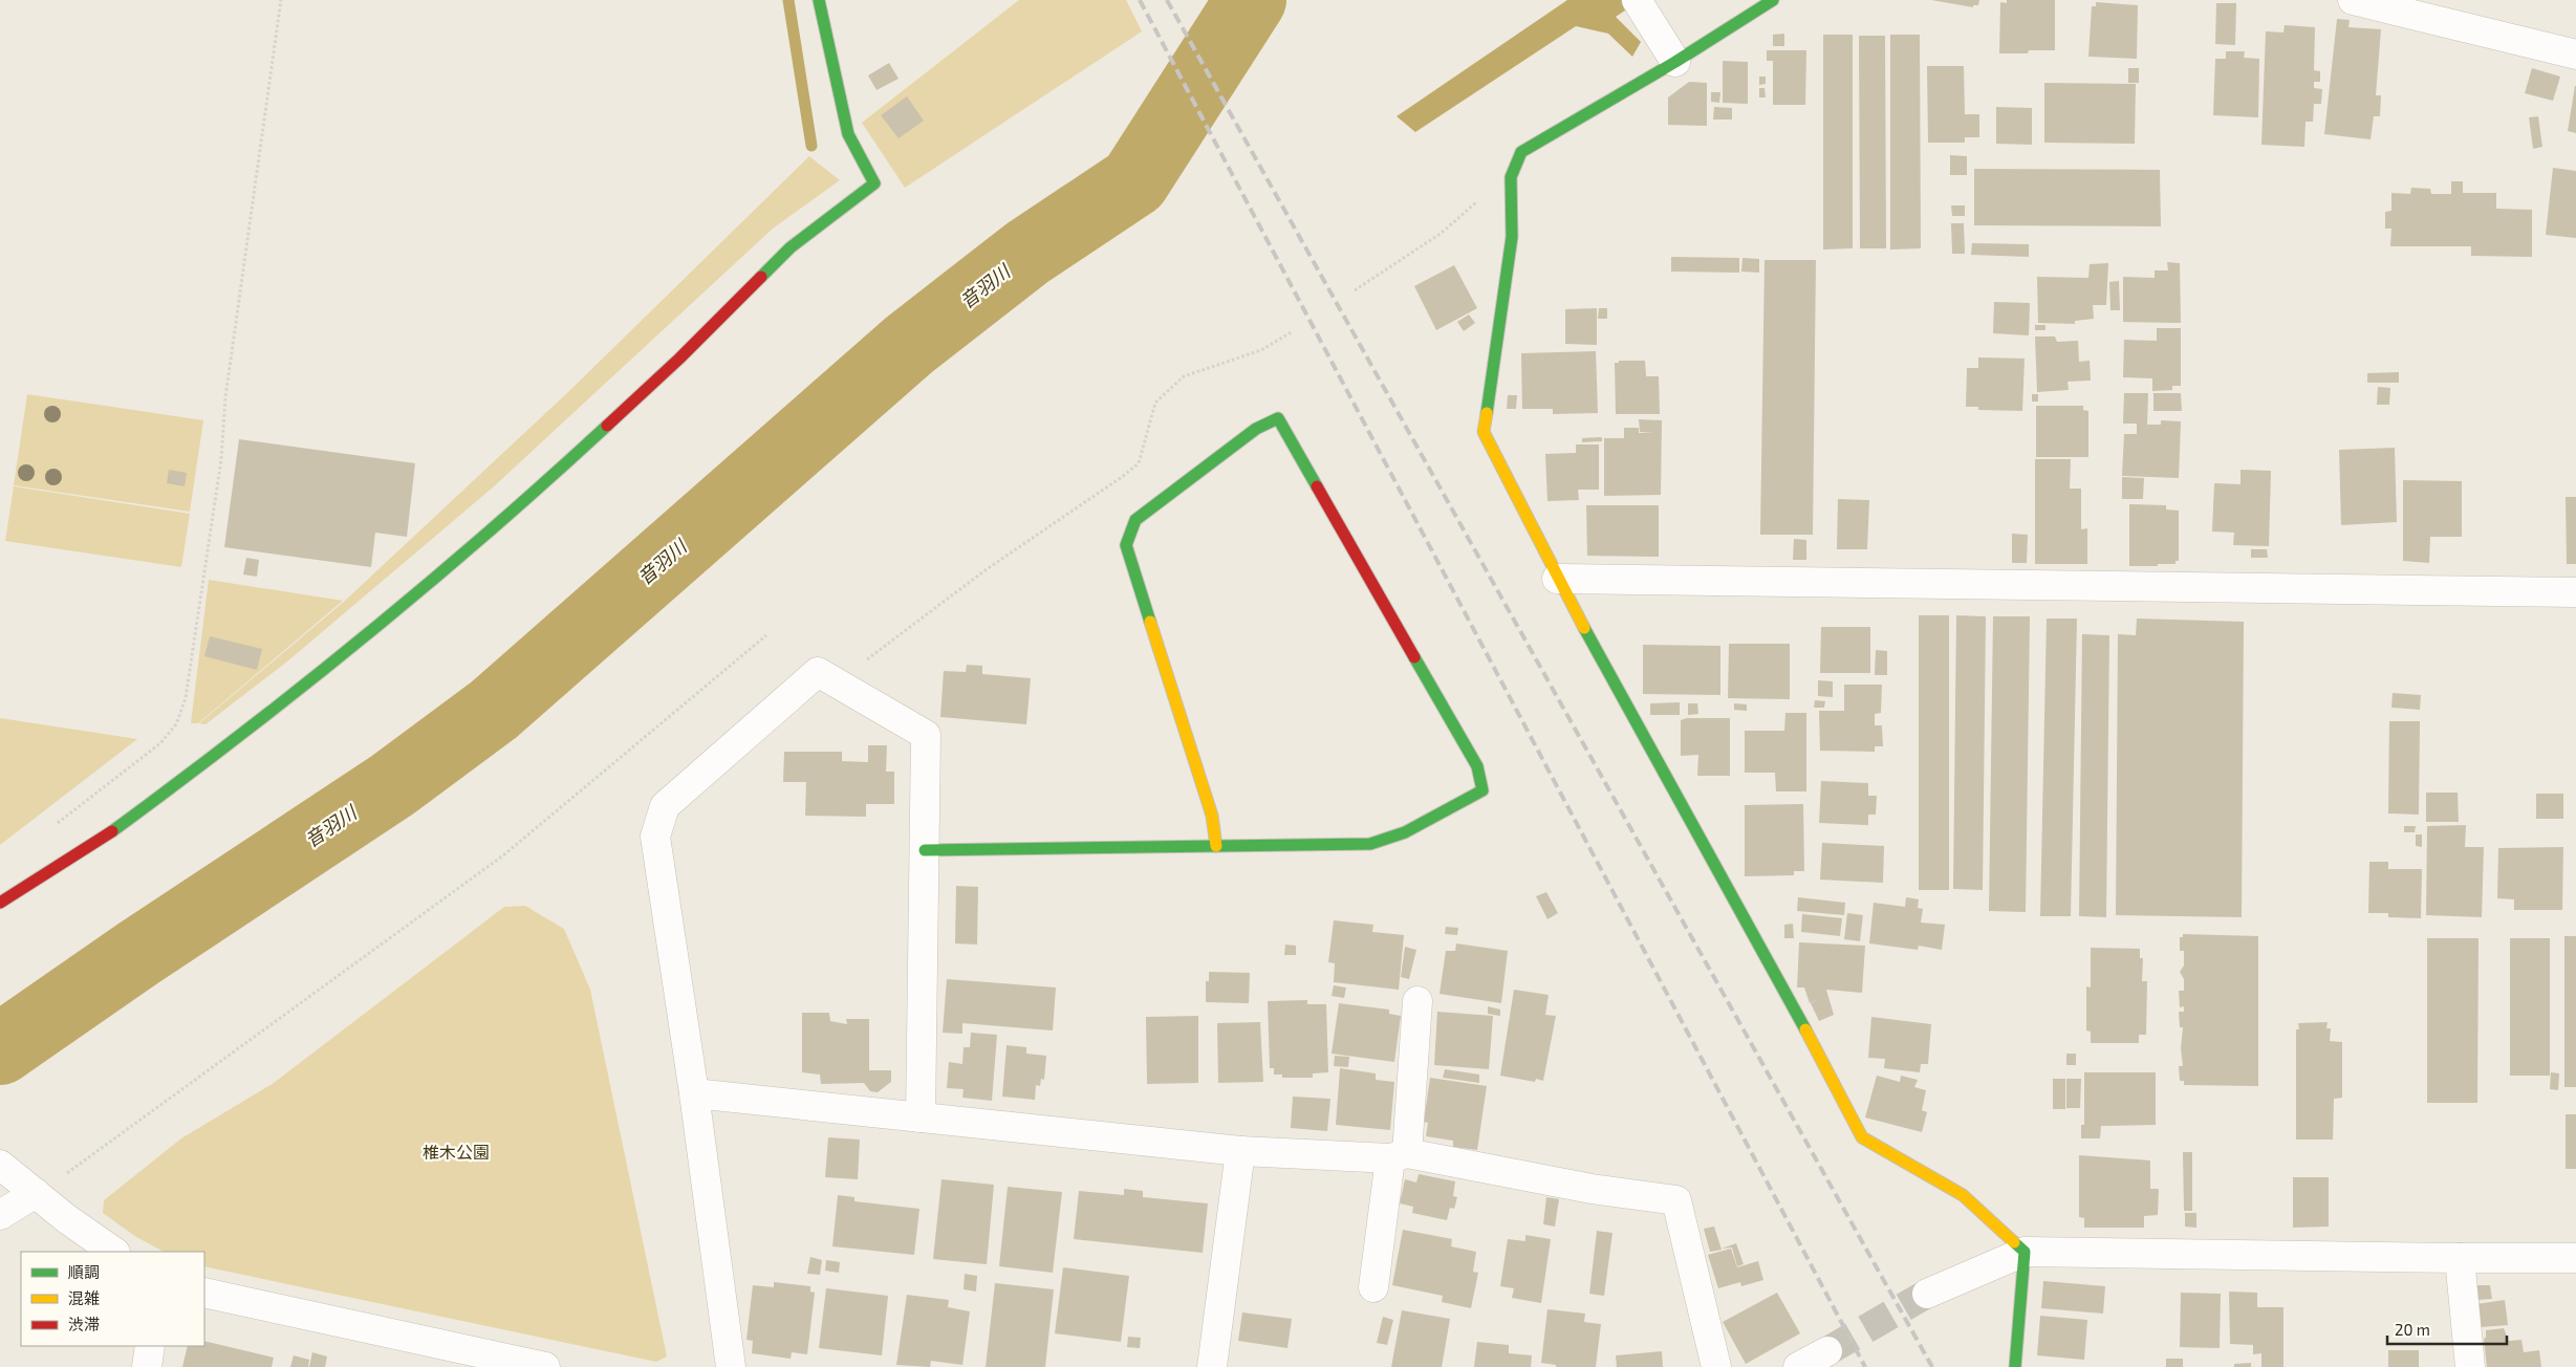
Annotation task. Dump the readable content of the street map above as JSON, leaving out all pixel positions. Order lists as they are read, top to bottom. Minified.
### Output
{"water":["音羽川"],"parks":["椎木公園"],"legend":["順調","混雑","渋滞"],"scale_bar":"20 m"}
